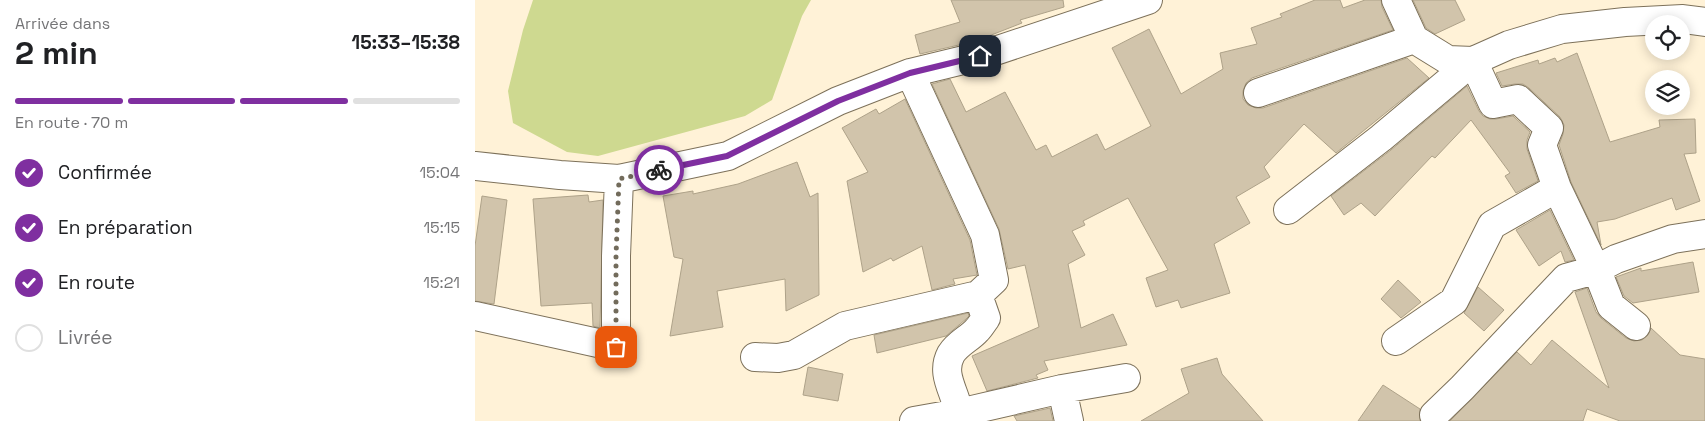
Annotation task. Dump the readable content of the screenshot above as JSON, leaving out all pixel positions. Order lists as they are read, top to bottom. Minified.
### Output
{"page":{"heading":["2 min","Arrivée dans","15:33–15:38"],"bar":"En route · 70 m","list":[["Confirmée","15:04"],["En préparation","15:15"],["En route","15:21"],"Livrée"]}}
